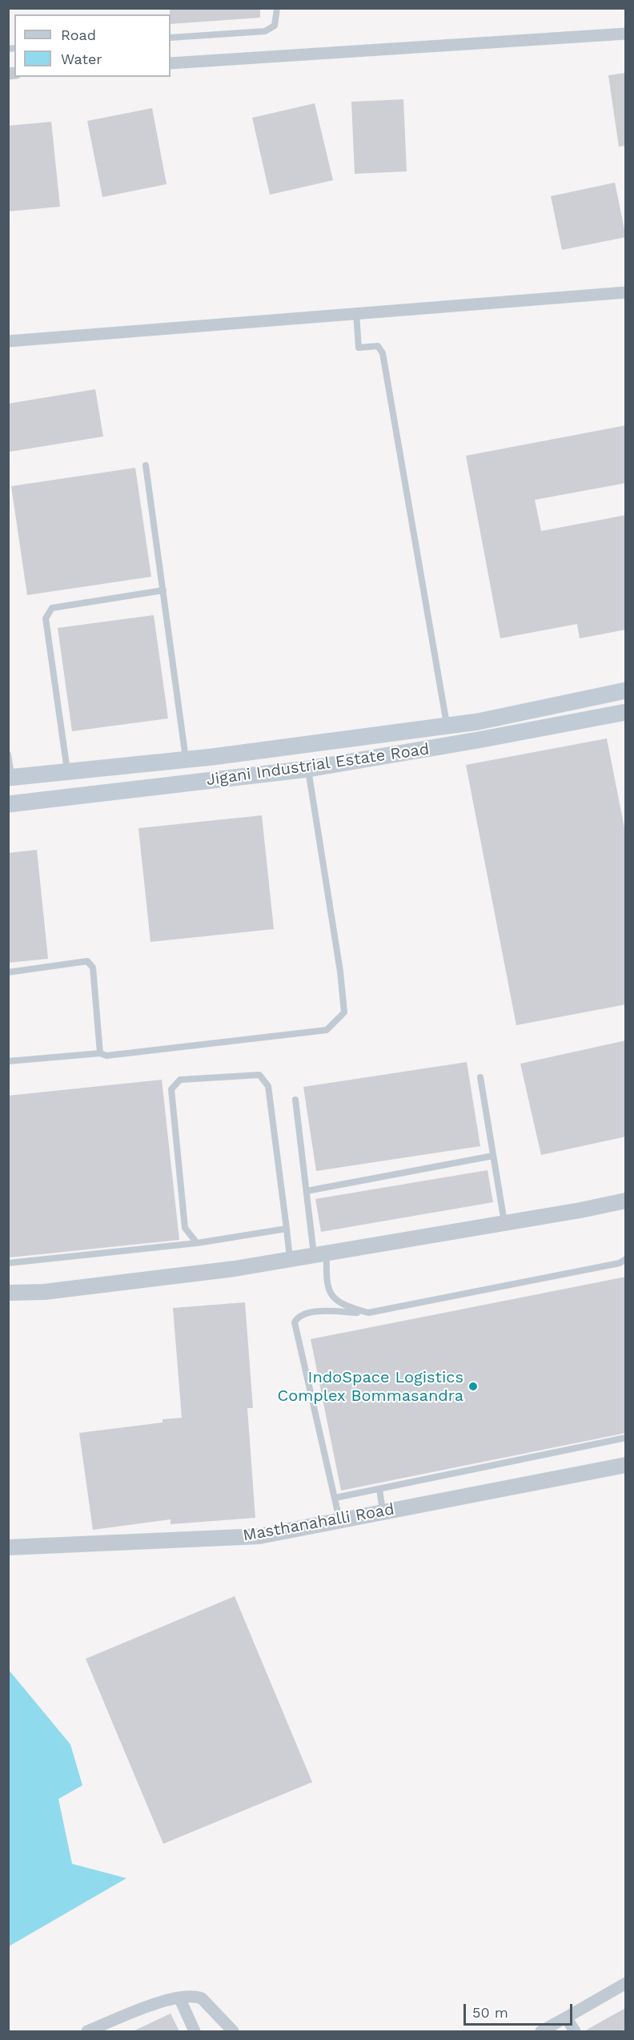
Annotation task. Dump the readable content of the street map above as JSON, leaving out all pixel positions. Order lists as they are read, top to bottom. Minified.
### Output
{"streets":{"main road":["Jigani Industrial Estate Road"],"street":["Masthanahalli Road"]},"places":["IndoSpace Logistics Complex Bommasandra"],"legend":["Road","Water"],"scale_bar":"50 m"}
